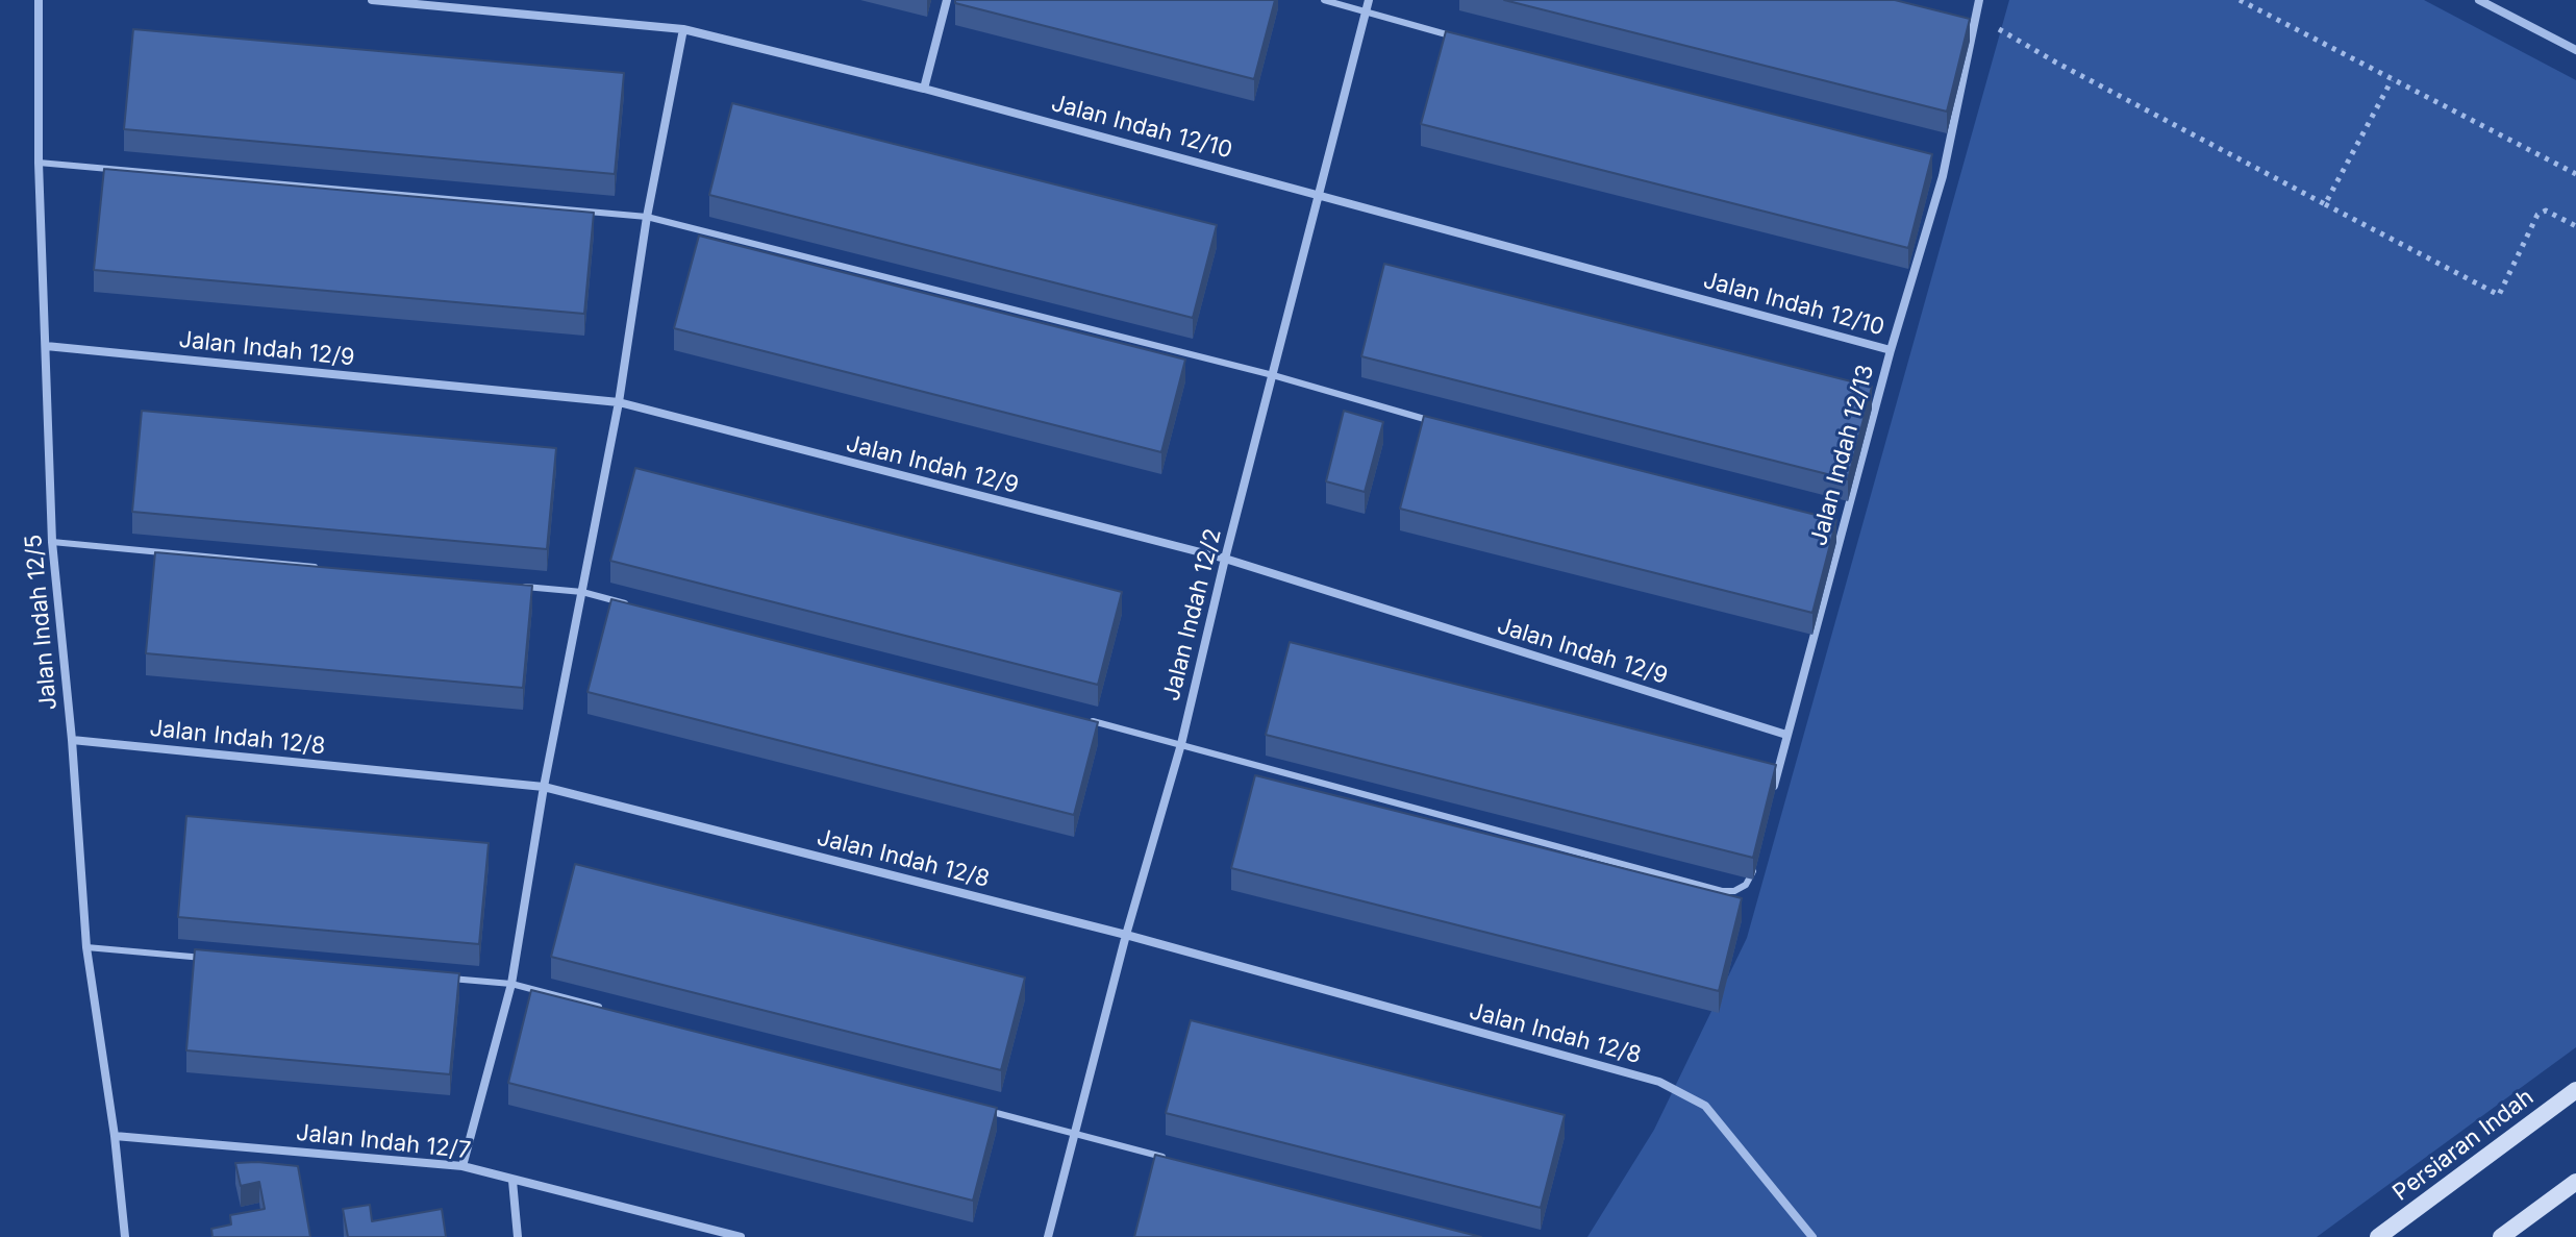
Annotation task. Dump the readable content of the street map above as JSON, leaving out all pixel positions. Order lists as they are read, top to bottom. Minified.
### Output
{"streets":{"main road":["Persiaran Indah"],"street":["Jalan Indah 12/10","Jalan Indah 12/9","Jalan Indah 12/13","Jalan Indah 12/2","Jalan Indah 12/5","Jalan Indah 12/8","Jalan Indah 12/7"]},"crossings":[["Jalan Indah 12/10","Jalan Indah 12/13"],["Jalan Indah 12/10","Jalan Indah 12/2"],["Jalan Indah 12/9","Jalan Indah 12/13"],["Jalan Indah 12/9","Jalan Indah 12/2"],["Jalan Indah 12/9","Jalan Indah 12/5"],["Jalan Indah 12/2","Jalan Indah 12/8"],["Jalan Indah 12/5","Jalan Indah 12/8"],["Jalan Indah 12/5","Jalan Indah 12/7"]]}
